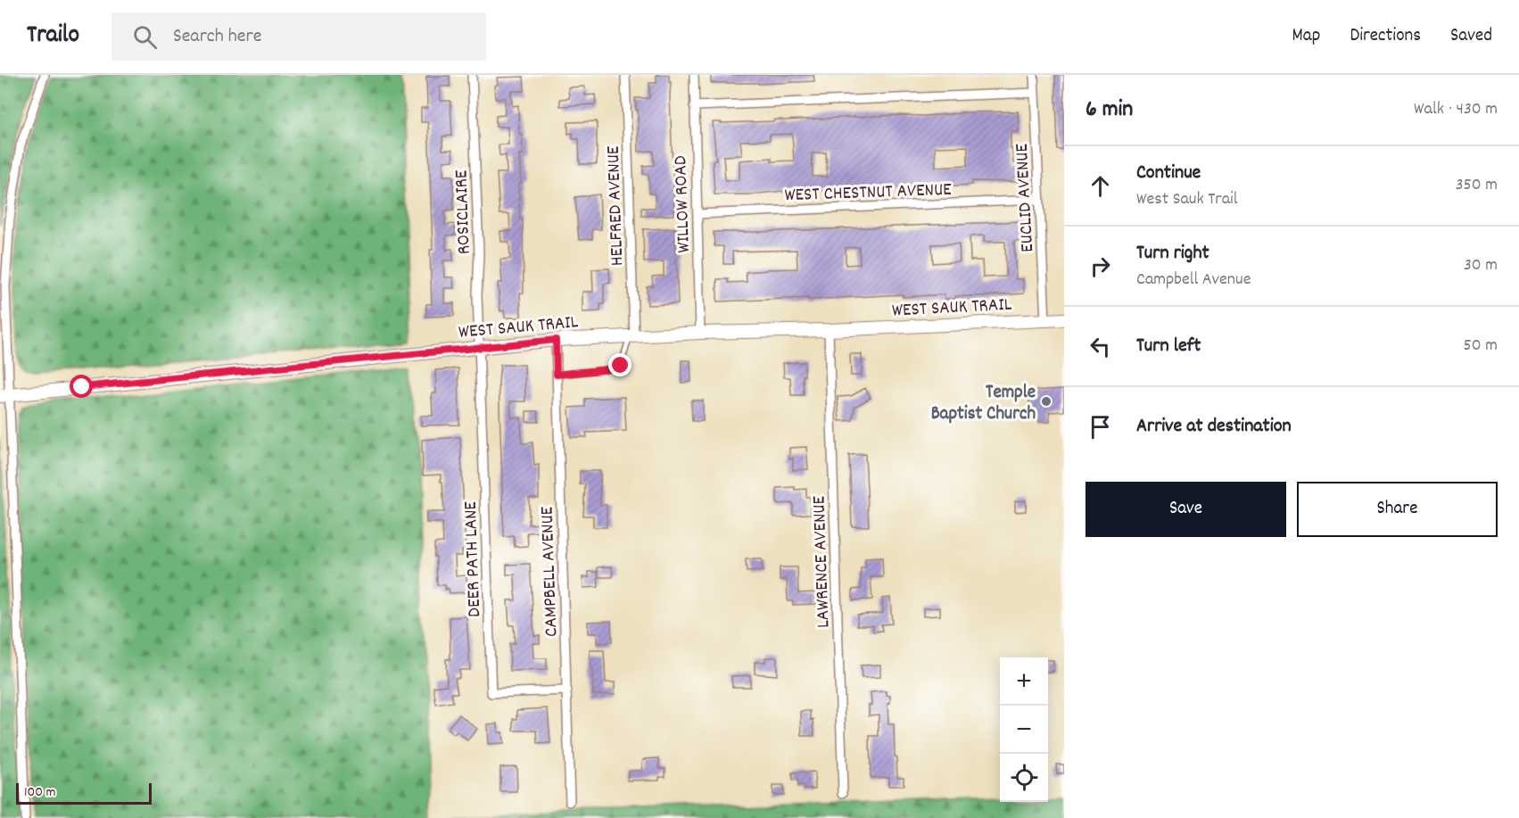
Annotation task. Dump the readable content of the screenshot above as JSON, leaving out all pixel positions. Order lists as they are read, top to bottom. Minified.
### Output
{"streets":{"main road":["WEST SAUK TRAIL"],"street":["WEST CHESTNUT AVENUE","EUCLID AVENUE","WILLOW ROAD","HELFRED AVENUE","ROSICLAIRE","DEER PATH LANE","LAWRENCE AVENUE","CAMPBELL AVENUE"]},"crossings":[["WEST CHESTNUT AVENUE","EUCLID AVENUE"],["WEST CHESTNUT AVENUE","WILLOW ROAD"],["EUCLID AVENUE","WEST SAUK TRAIL"],["WILLOW ROAD","WEST SAUK TRAIL"],["HELFRED AVENUE","WEST SAUK TRAIL"],["ROSICLAIRE","WEST SAUK TRAIL"],["ROSICLAIRE","DEER PATH LANE"],["WEST SAUK TRAIL","DEER PATH LANE"],["WEST SAUK TRAIL","LAWRENCE AVENUE"],["WEST SAUK TRAIL","CAMPBELL AVENUE"],["DEER PATH LANE","CAMPBELL AVENUE"]],"places":["Temple Baptist Church"],"scale_bar":"100 m","page":{"header":"Trailo","search":"Search here","nav":["Map","Directions","Saved"],"heading":["6 min","Walk · 430 m"],"list":[["Continue","West Sauk Trail","350 m"],["Turn right","Campbell Avenue","30 m"],["Turn left","50 m"],"Arrive at destination"],"buttons":["Save","Share"],"map_buttons":["+","−"],"scale":"100 m"}}
